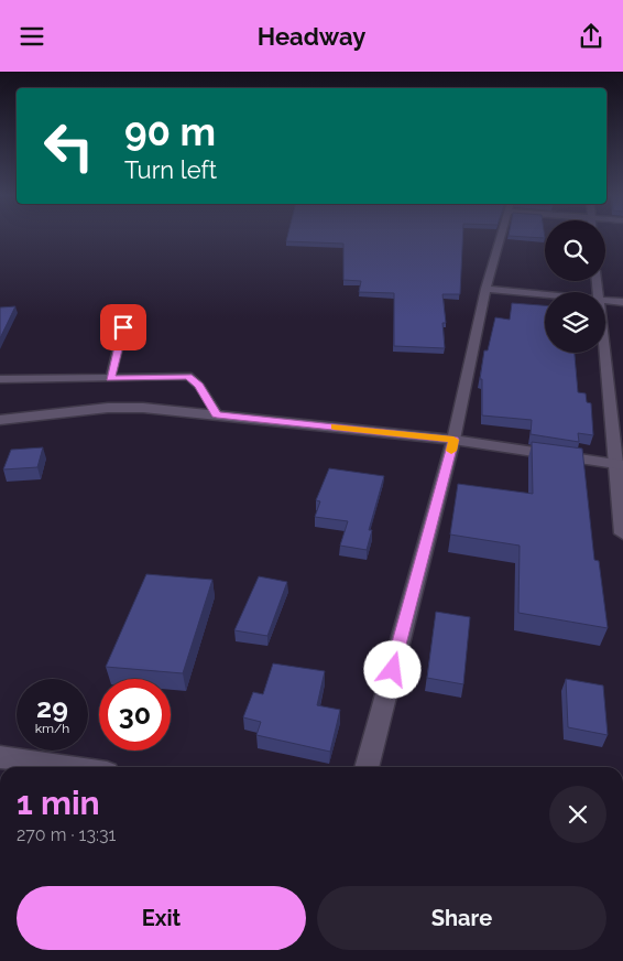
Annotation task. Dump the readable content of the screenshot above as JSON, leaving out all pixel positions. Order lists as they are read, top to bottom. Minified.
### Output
{"page":{"header":"Headway","turn":["90 m","Turn left"],"speed":"29 km/h","limit":"30","heading":["1 min","270 m · 13:31"],"buttons":["Exit","Share"]}}
